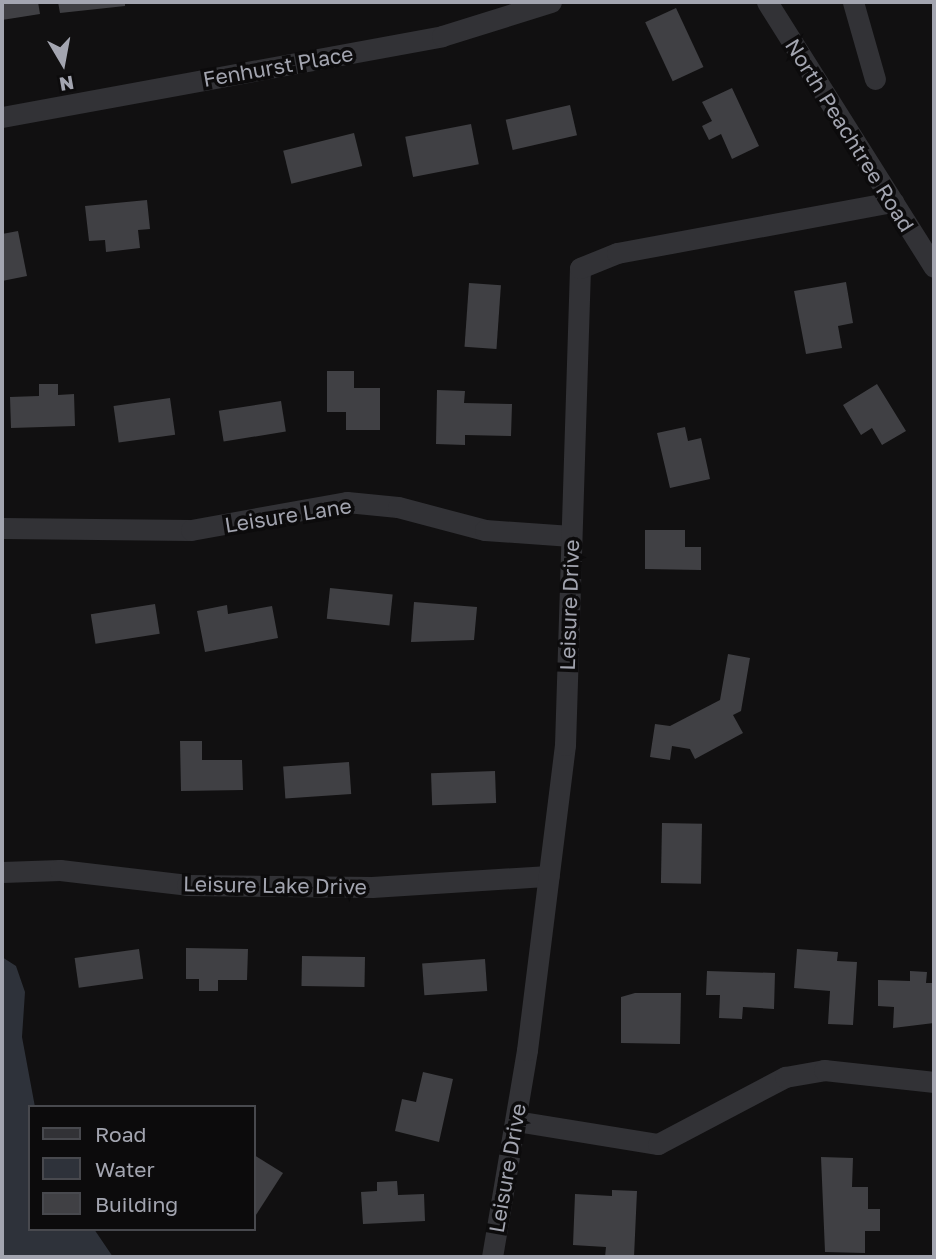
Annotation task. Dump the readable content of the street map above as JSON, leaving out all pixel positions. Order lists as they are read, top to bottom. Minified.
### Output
{"streets":{"street":["Fenhurst Place","North Peachtree Road","Leisure Lane","Leisure Drive","Leisure Lake Drive"]},"crossings":[["North Peachtree Road","Leisure Drive"],["Leisure Lane","Leisure Drive"],["Leisure Drive","Leisure Lake Drive"]],"legend":["Road","Water","Building"],"north":"bottom"}
